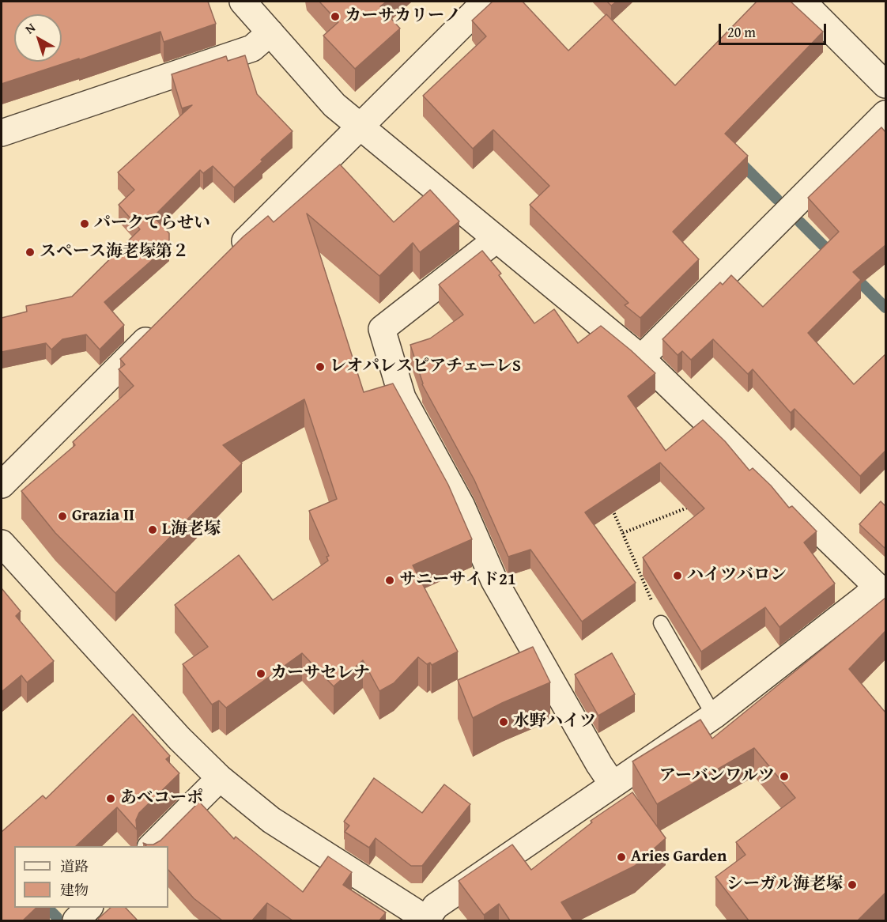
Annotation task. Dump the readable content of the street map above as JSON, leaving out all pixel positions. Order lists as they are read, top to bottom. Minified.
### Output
{"places":["カーサカリーノ","パークてらせい","スペース海老塚第２","レオパレスピアチェーレS","Grazia Ⅱ","L海老塚","ハイツバロン","サニーサイド21","カーサセレナ","水野ハイツ","アーバンワルツ","あべコーポ","Aries Garden","シーガル海老塚"],"legend":["道路","建物"],"scale_bar":"20 m","north":"top left"}
